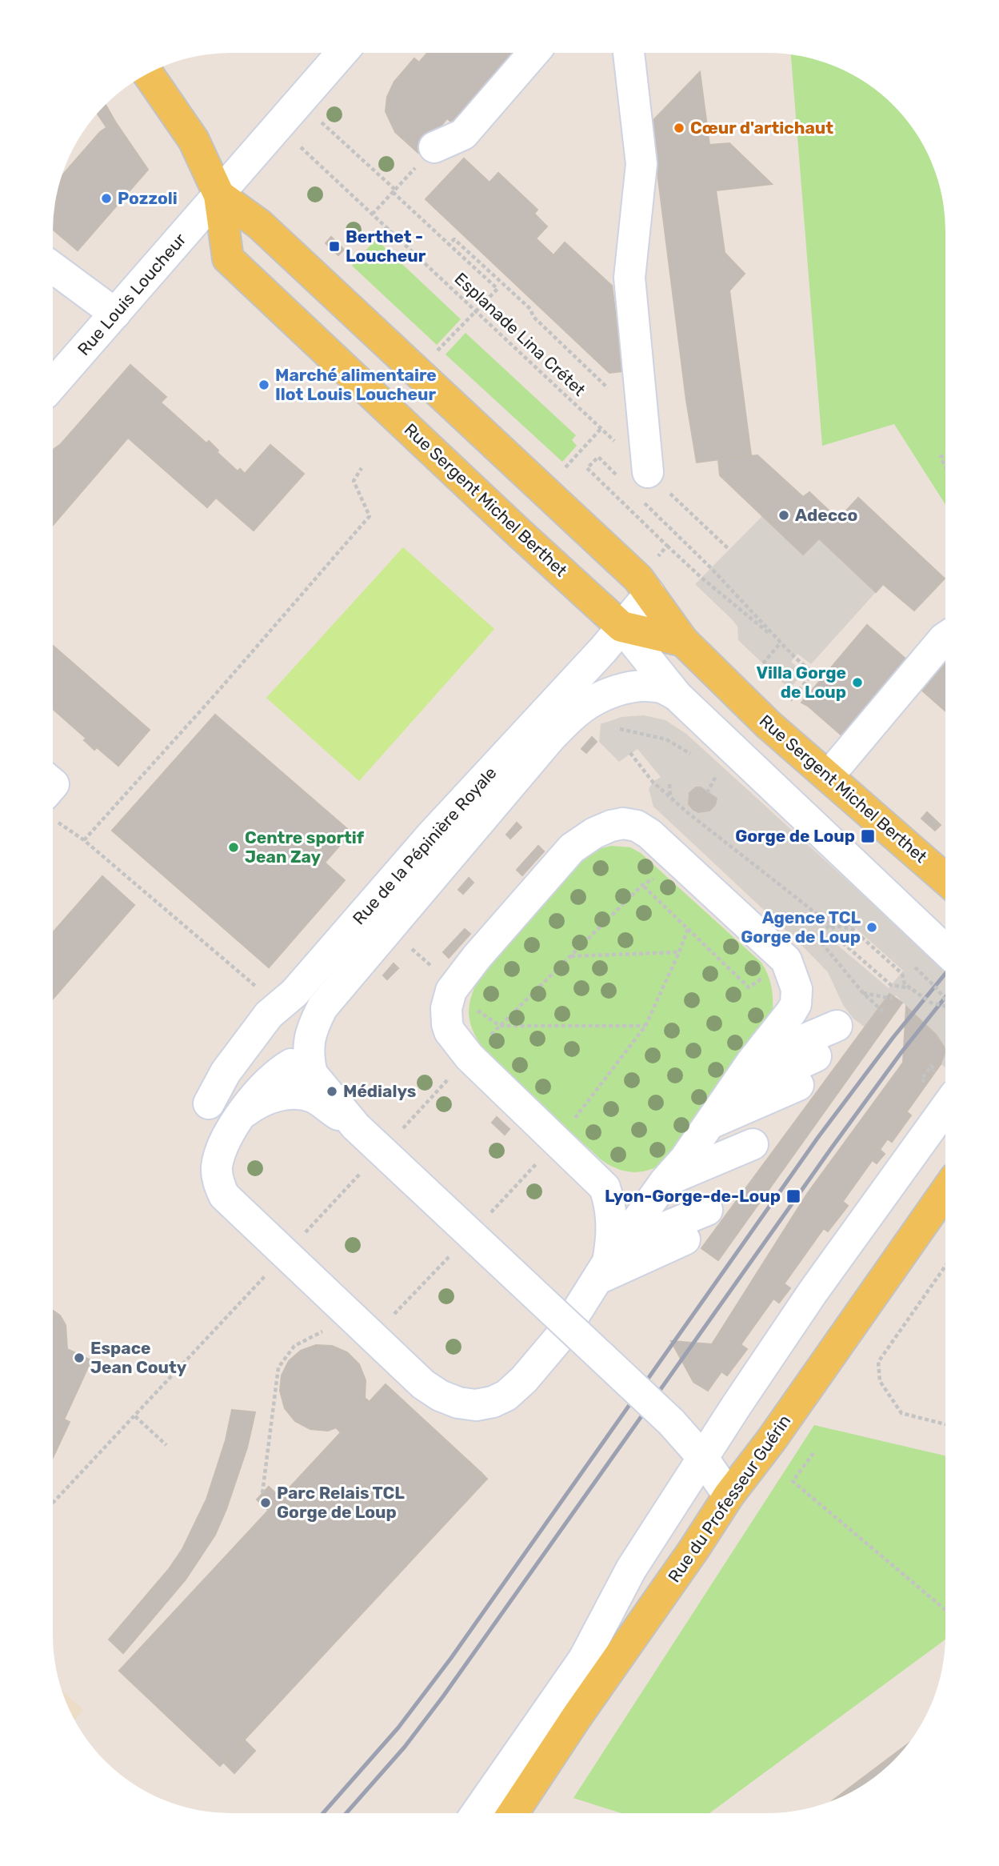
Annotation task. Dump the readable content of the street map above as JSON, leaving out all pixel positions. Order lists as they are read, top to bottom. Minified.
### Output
{"streets":{"main road":["Rue Sergent Michel Berthet","Rue du Professeur Guérin"],"street":["Rue Louis Loucheur","Rue de la Pépinière Royale"],"path":["Esplanade Lina Crétet"]},"crossings":[["Rue Louis Loucheur","Rue Sergent Michel Berthet"],["Rue Sergent Michel Berthet","Rue de la Pépinière Royale"]],"places":{"other":["Cœur d'artichaut","Pozzoli","Marché alimentaire Ilot Louis Loucheur","Adecco","Villa Gorge de Loup","Centre sportif Jean Zay","Agence TCL Gorge de Loup","Médialys","Espace Jean Couty","Parc Relais TCL Gorge de Loup"],"transit":["Berthet - Loucheur","Gorge de Loup","Lyon-Gorge-de-Loup"]}}
